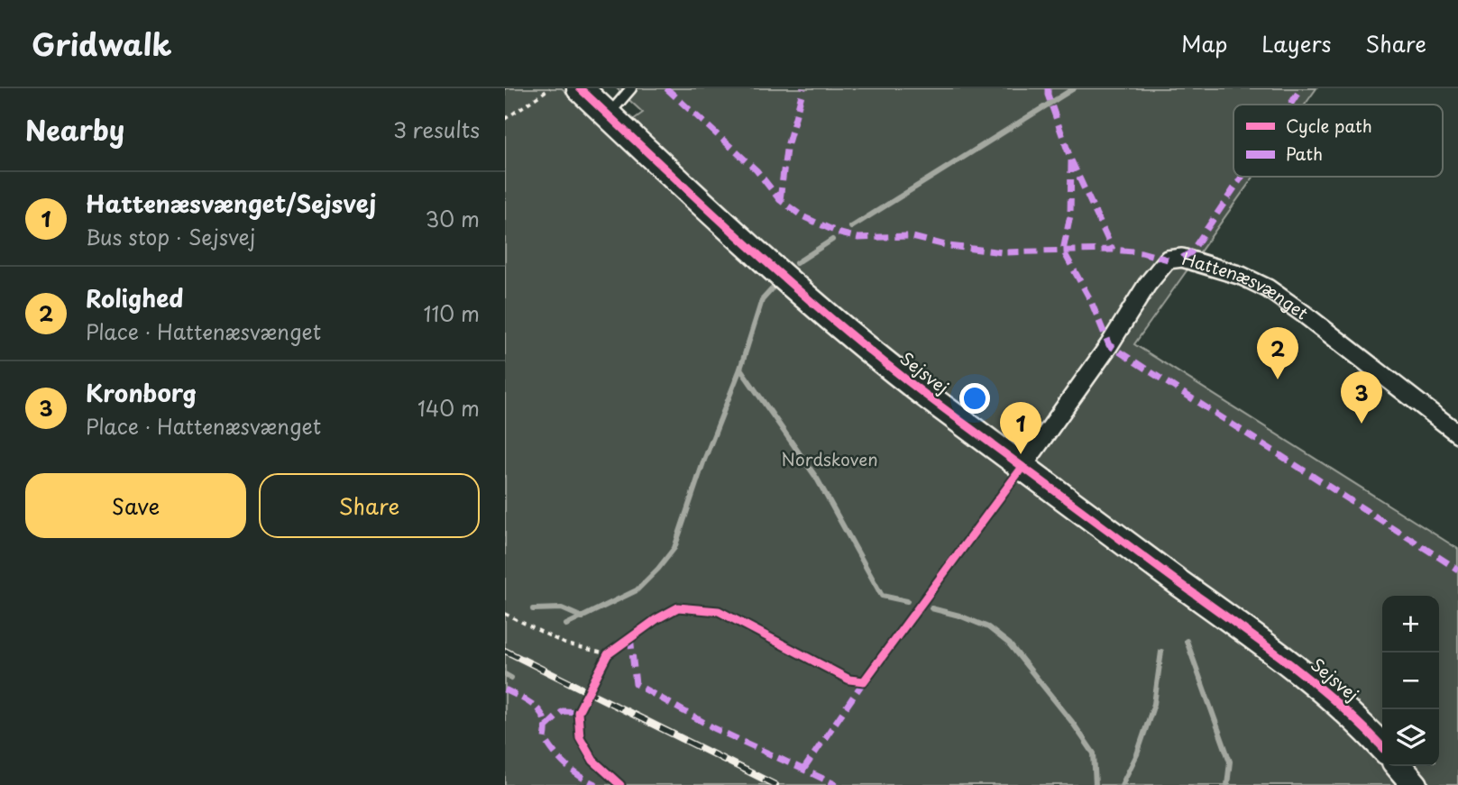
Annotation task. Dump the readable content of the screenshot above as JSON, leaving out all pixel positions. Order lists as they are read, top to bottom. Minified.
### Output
{"streets":{"street":["Hattenæsvænget","Sejsvej"]},"crossings":[["Hattenæsvænget","Sejsvej"]],"parks":["Nordskoven"],"legend":["Cycle path","Path"],"page":{"header":"Gridwalk","nav":["Map","Layers","Share"],"heading":["Nearby","3 results"],"list":[{"mark":"1","name":"Hattenæsvænget/Sejsvej","note":"Bus stop · Sejsvej","value":"30 m"},{"mark":"2","name":"Rolighed","note":"Place · Hattenæsvænget","value":"110 m"},{"mark":"3","name":"Kronborg","note":"Place · Hattenæsvænget","value":"140 m"}],"pins":["2","3","1"],"buttons":["Save","Share"],"map_buttons":["+","−"]}}
